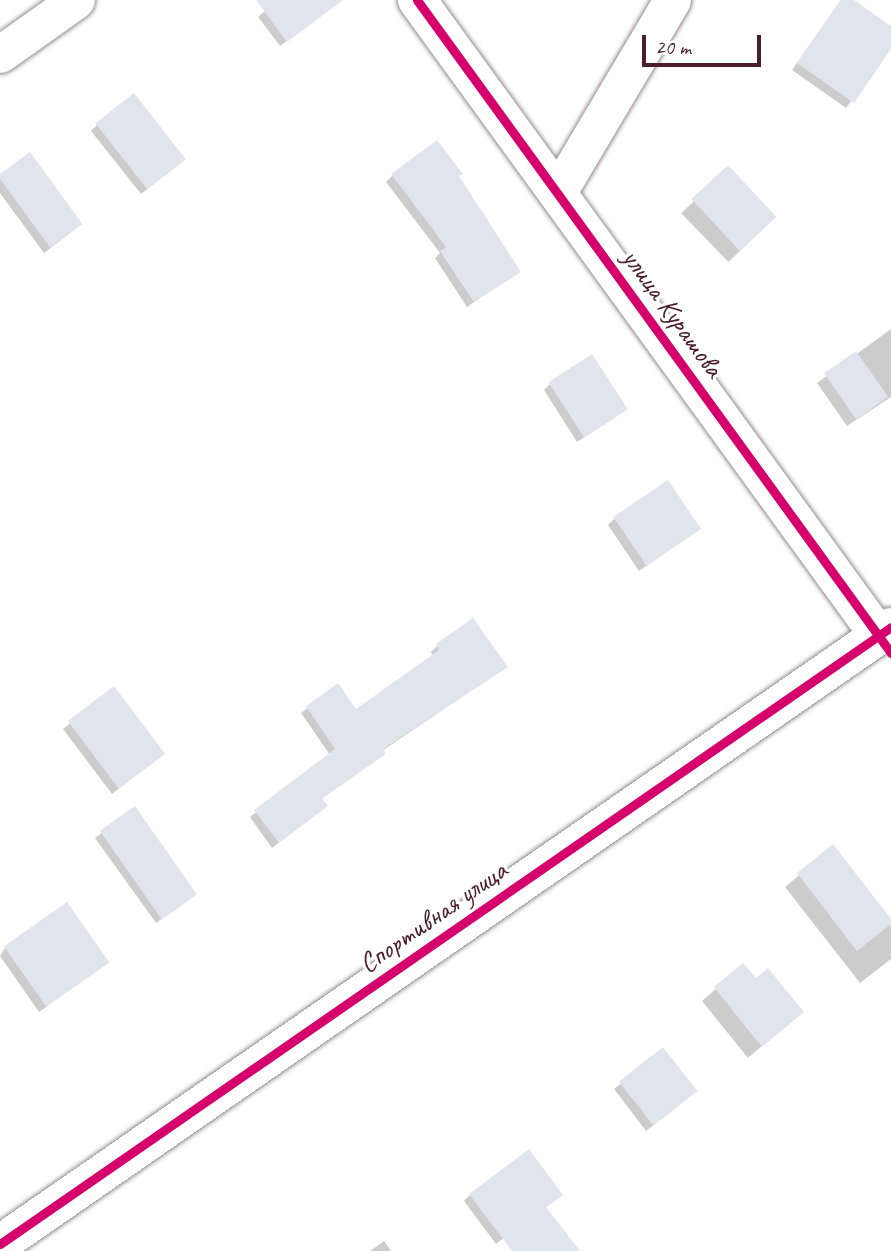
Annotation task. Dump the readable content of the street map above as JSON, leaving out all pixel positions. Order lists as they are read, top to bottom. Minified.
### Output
{"streets":{"street":["улица Курашова","Спортивная улица"]},"crossings":[["улица Курашова","Спортивная улица"]],"scale_bar":"20 m"}
